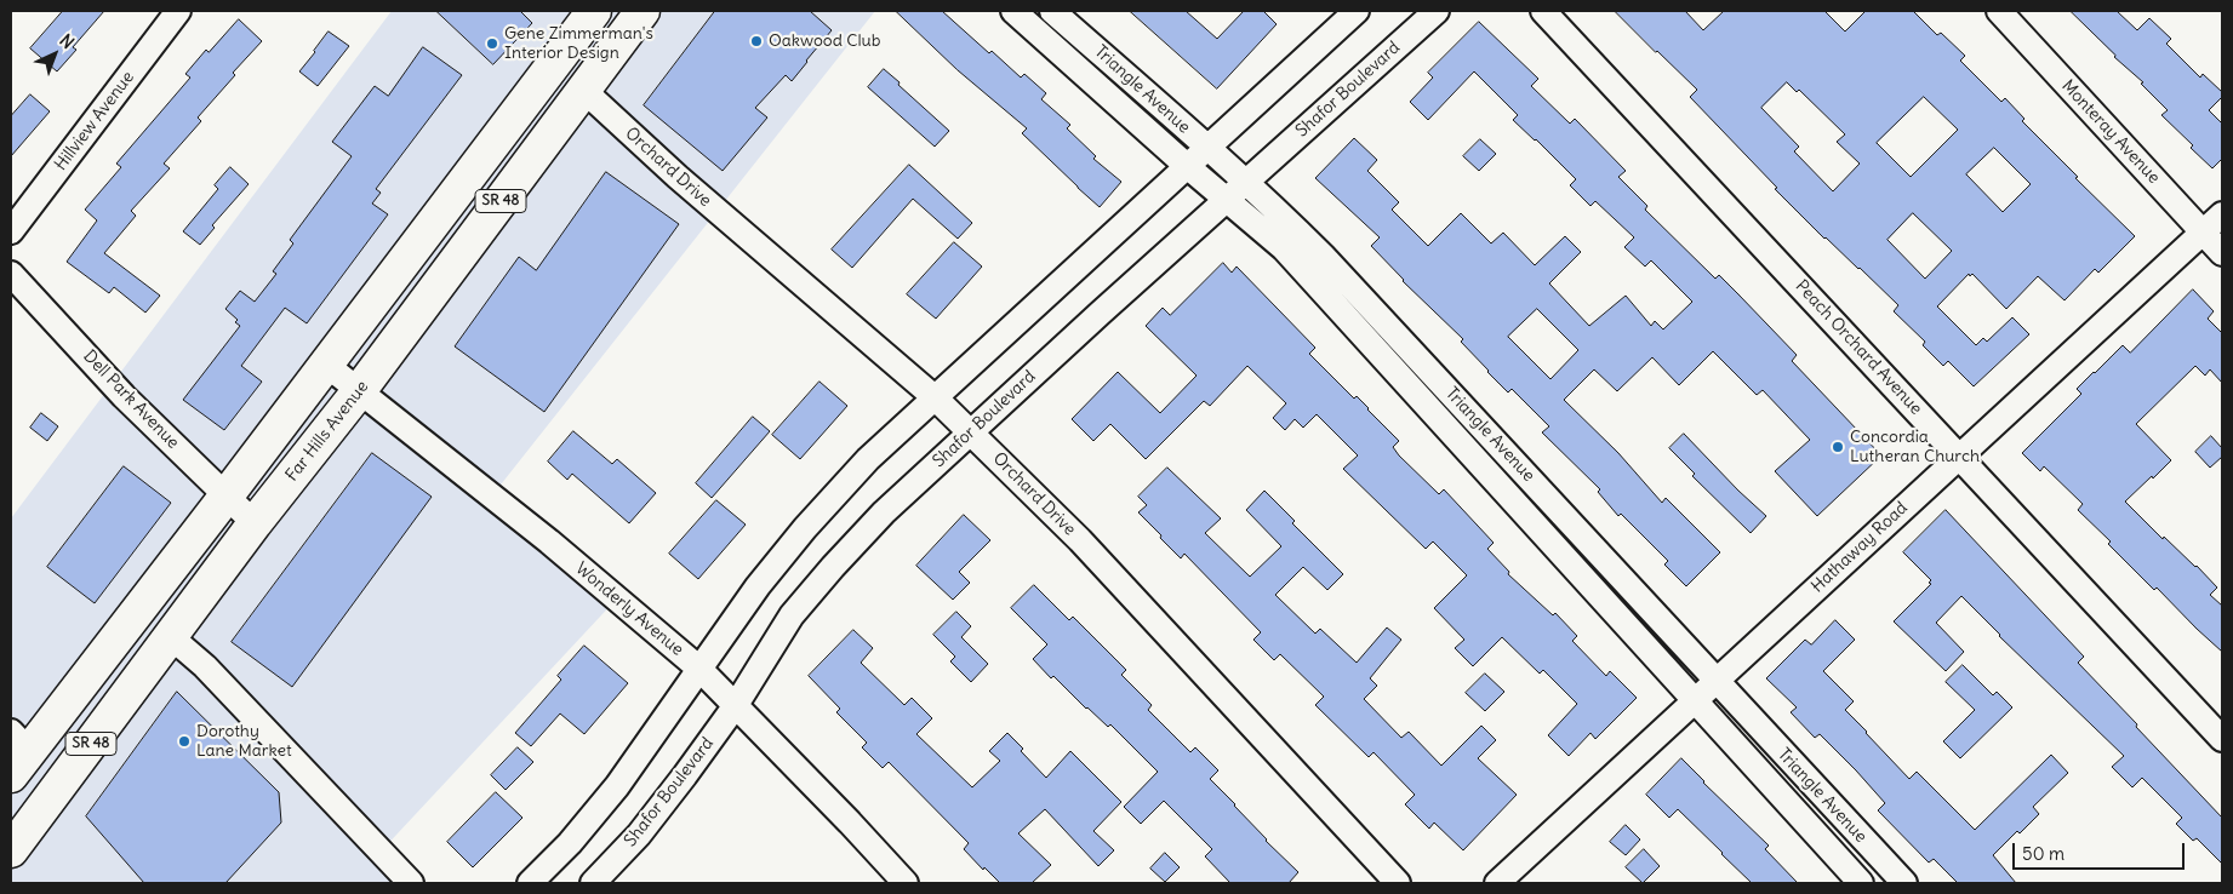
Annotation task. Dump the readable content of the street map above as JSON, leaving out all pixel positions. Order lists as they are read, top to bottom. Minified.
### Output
{"streets":{"main road":["SR 48","Far Hills Avenue"],"street":["Triangle Avenue","Shafor Boulevard","Hillview Avenue","Monteray Avenue","Orchard Drive","Peach Orchard Avenue","Dell Park Avenue","Hathaway Road","Wonderly Avenue"]},"crossings":[["Triangle Avenue","Shafor Boulevard"],["Triangle Avenue","Hathaway Road"],["Shafor Boulevard","Orchard Drive"],["Shafor Boulevard","Wonderly Avenue"],["Monteray Avenue","Hathaway Road"],["Orchard Drive","Far Hills Avenue"],["SR 48","Dell Park Avenue"],["SR 48","Wonderly Avenue"],["Peach Orchard Avenue","Hathaway Road"],["Dell Park Avenue","Far Hills Avenue"],["Far Hills Avenue","Wonderly Avenue"]],"places":["Oakwood Club","Gene Zimmerman's Interior Design","Concordia Lutheran Church","Dorothy Lane Market"],"scale_bar":"50 m","north":"top right"}
